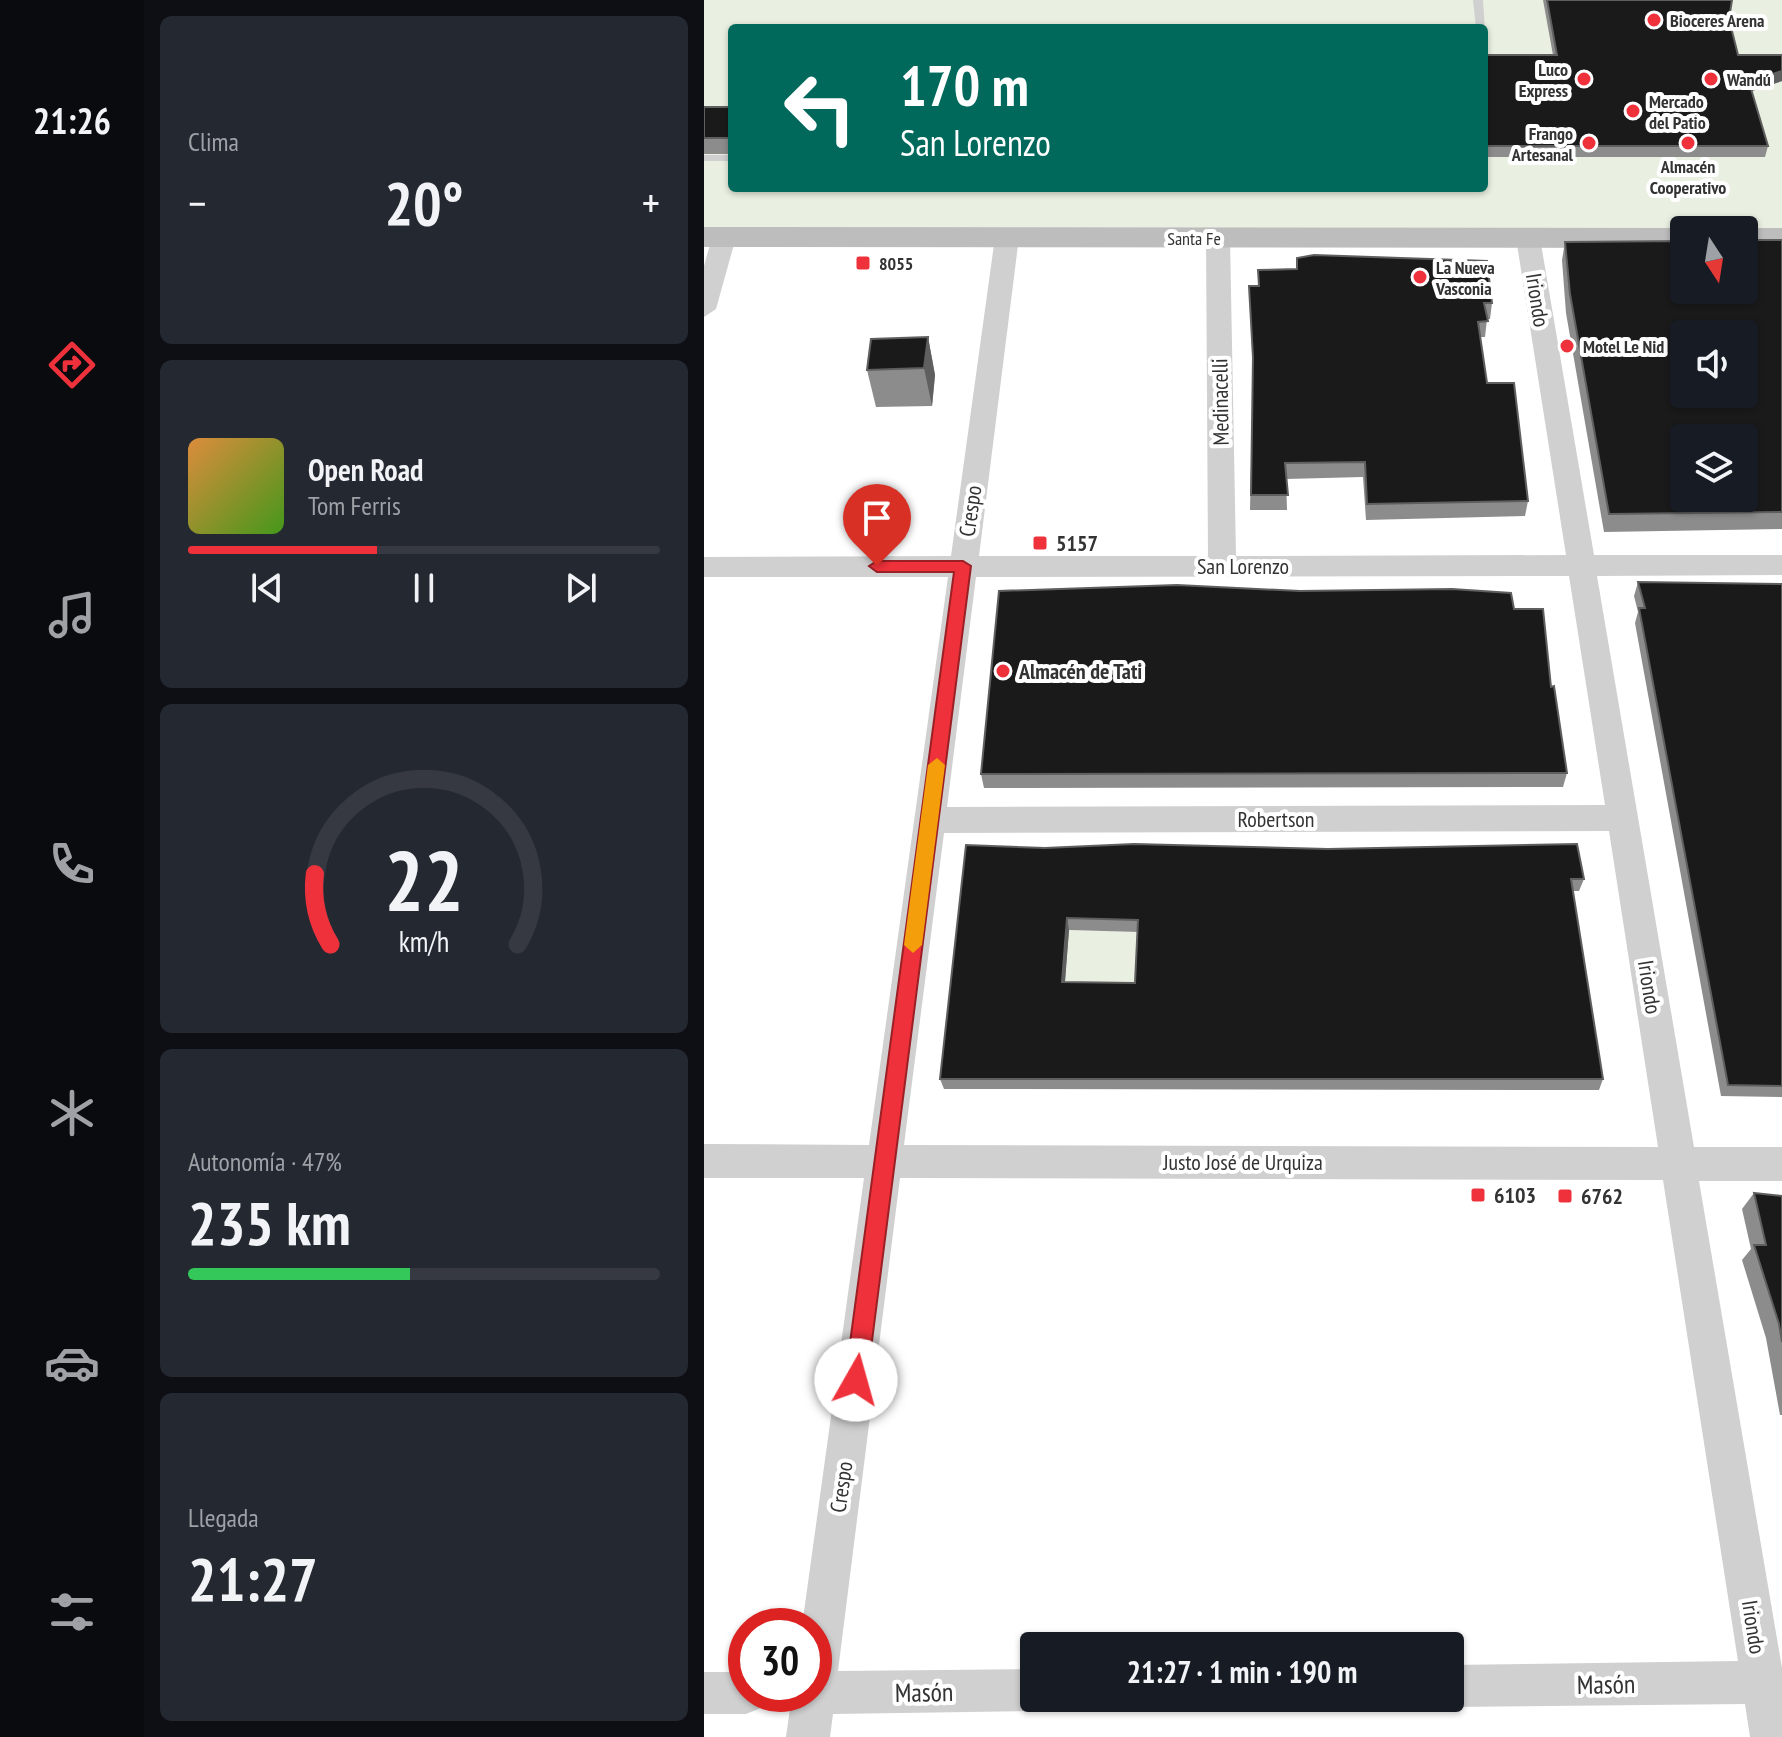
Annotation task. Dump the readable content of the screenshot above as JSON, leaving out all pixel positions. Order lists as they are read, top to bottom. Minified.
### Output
{"streets":{"main road":["Santa Fe"],"street":["Iriondo","Medinacelli","Crespo","San Lorenzo","Robertson","Justo José de Urquiza","Masón"]},"crossings":[["Santa Fe","Iriondo"],["Santa Fe","Medinacelli"],["Santa Fe","Crespo"],["Iriondo","San Lorenzo"],["Iriondo","Robertson"],["Iriondo","Justo José de Urquiza"],["Iriondo","Masón"],["Medinacelli","San Lorenzo"],["Crespo","San Lorenzo"],["Crespo","Robertson"],["Crespo","Justo José de Urquiza"]],"places":{"other":["Bioceres Arena","Luco Express","Wandú","Mercado del Patio","Frango Artesanal","Almacén Cooperativo","La Nueva Vasconia","Motel Le Nid","Almacén de Tati"],"transit":["8055","5157","6103","6762"]},"north":"bottom","page":{"tabs":"21:26","tile":["Clima",["Autonomía · 47%","235 km"],["Llegada","21:27"]],"turn":["170 m","San Lorenzo"],"heat":["−","20°","+"],"song":["Open Road","Tom Ferris"],"limit":"30","trip":"21:27 · 1 min · 190 m","gauge":["22","km/h"]}}
